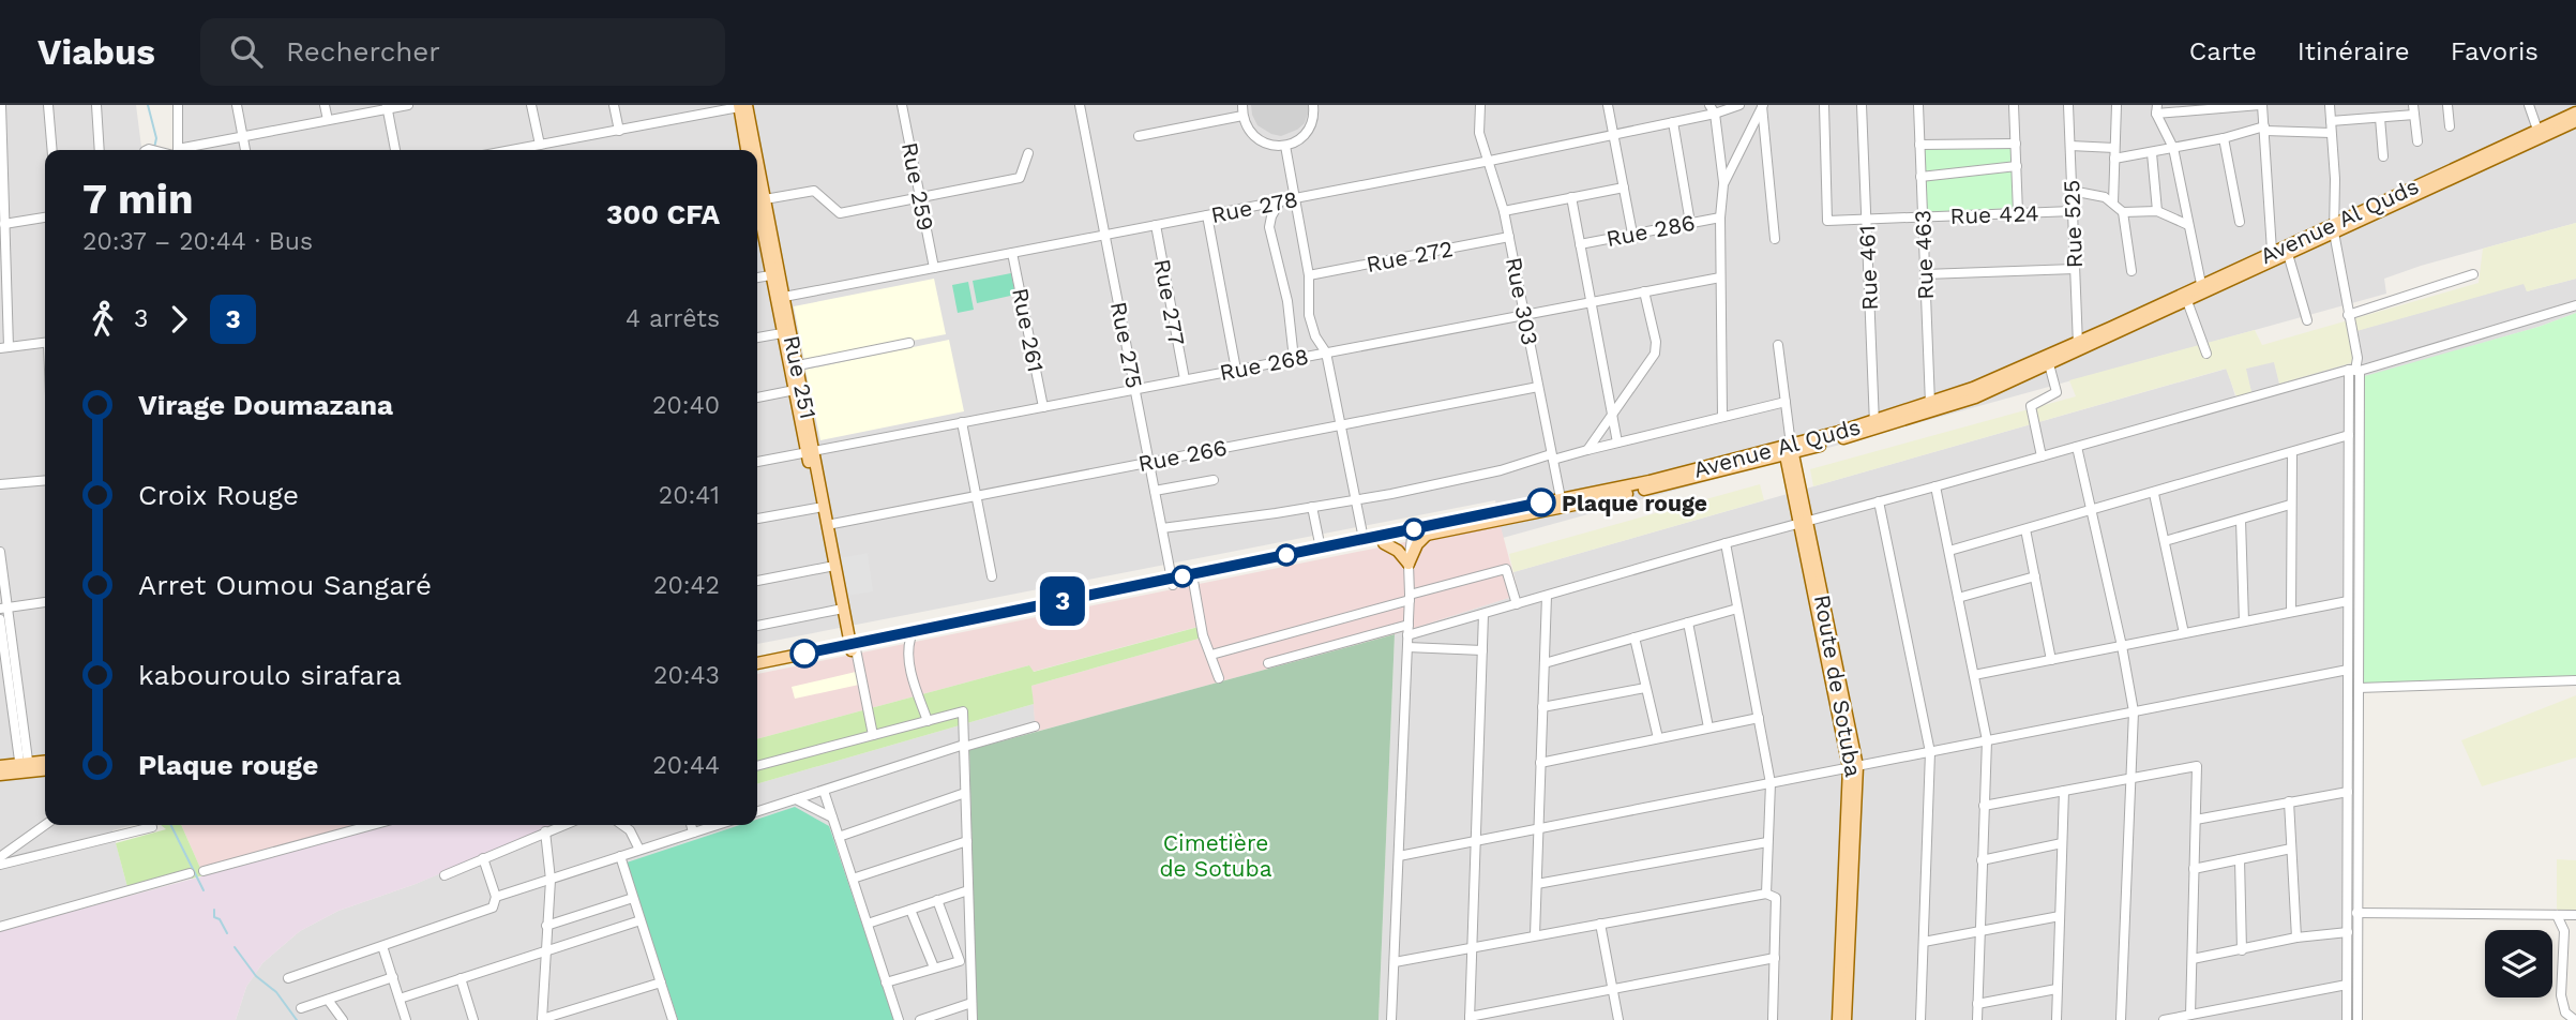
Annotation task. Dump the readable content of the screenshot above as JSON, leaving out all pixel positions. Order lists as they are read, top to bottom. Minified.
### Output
{"streets":{"main road":["Avenue Al Quds","Rue 251","Route de Sotuba"],"street":["Rue 259","Rue 278","Rue 424","Rue 525","Rue 286","Rue 463","Rue 272","Rue 461","Rue 303","Rue 277","Rue 261","Rue 275","Rue 268","Rue 266"]},"crossings":[["Rue 259","Rue 278"],["Rue 278","Rue 303"],["Rue 278","Rue 277"],["Rue 278","Rue 261"],["Rue 278","Rue 275"],["Rue 278","Rue 251"],["Rue 424","Rue 525"],["Rue 424","Rue 463"],["Rue 424","Rue 461"],["Avenue Al Quds","Rue 525"],["Avenue Al Quds","Rue 463"],["Avenue Al Quds","Rue 461"],["Avenue Al Quds","Rue 303"],["Avenue Al Quds","Rue 275"],["Avenue Al Quds","Rue 251"],["Avenue Al Quds","Route de Sotuba"],["Rue 272","Rue 303"],["Rue 303","Rue 268"],["Rue 303","Rue 266"],["Rue 277","Rue 268"],["Rue 261","Rue 268"],["Rue 275","Rue 268"],["Rue 275","Rue 266"],["Rue 268","Rue 251"],["Rue 251","Rue 266"]],"parks":["Cimetière de Sotuba"],"places":["Plaque rouge"],"lines":["bus line 3"],"page":{"header":"Viabus","search":"Rechercher","nav":["Carte","Itinéraire","Favoris"],"on_map":"3","heading":["7 min","20:37 – 20:44 · Bus","300 CFA"],"legs":["3","3","4 arrêts"],"list":[{"name":"Virage Doumazana","value":"20:40"},{"name":"Croix Rouge","value":"20:41"},{"name":"Arret Oumou Sangaré","value":"20:42"},{"name":"kabouroulo sirafara","value":"20:43"},{"name":"Plaque rouge","value":"20:44"}]}}
